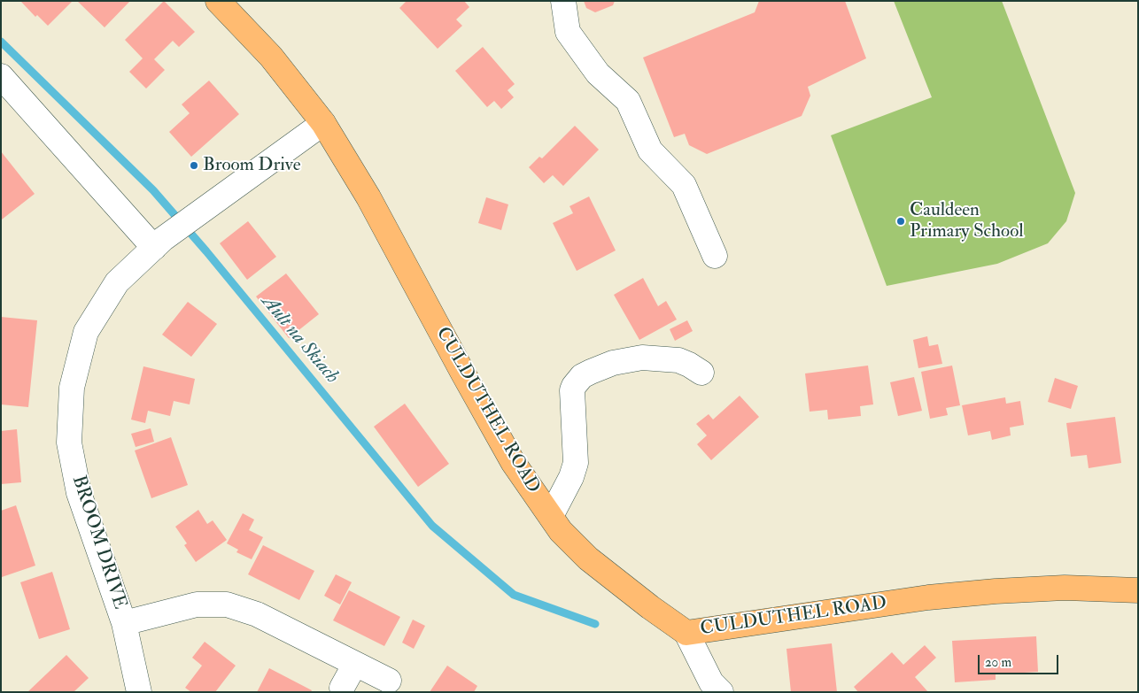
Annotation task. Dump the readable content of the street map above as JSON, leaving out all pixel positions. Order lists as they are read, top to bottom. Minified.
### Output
{"streets":{"main road":["CULDUTHEL ROAD"],"street":["BROOM DRIVE"]},"crossings":[["CULDUTHEL ROAD","BROOM DRIVE"]],"water":["Ault na Skiach"],"places":["Broom Drive","Cauldeen Primary School"],"scale_bar":"20 m"}
